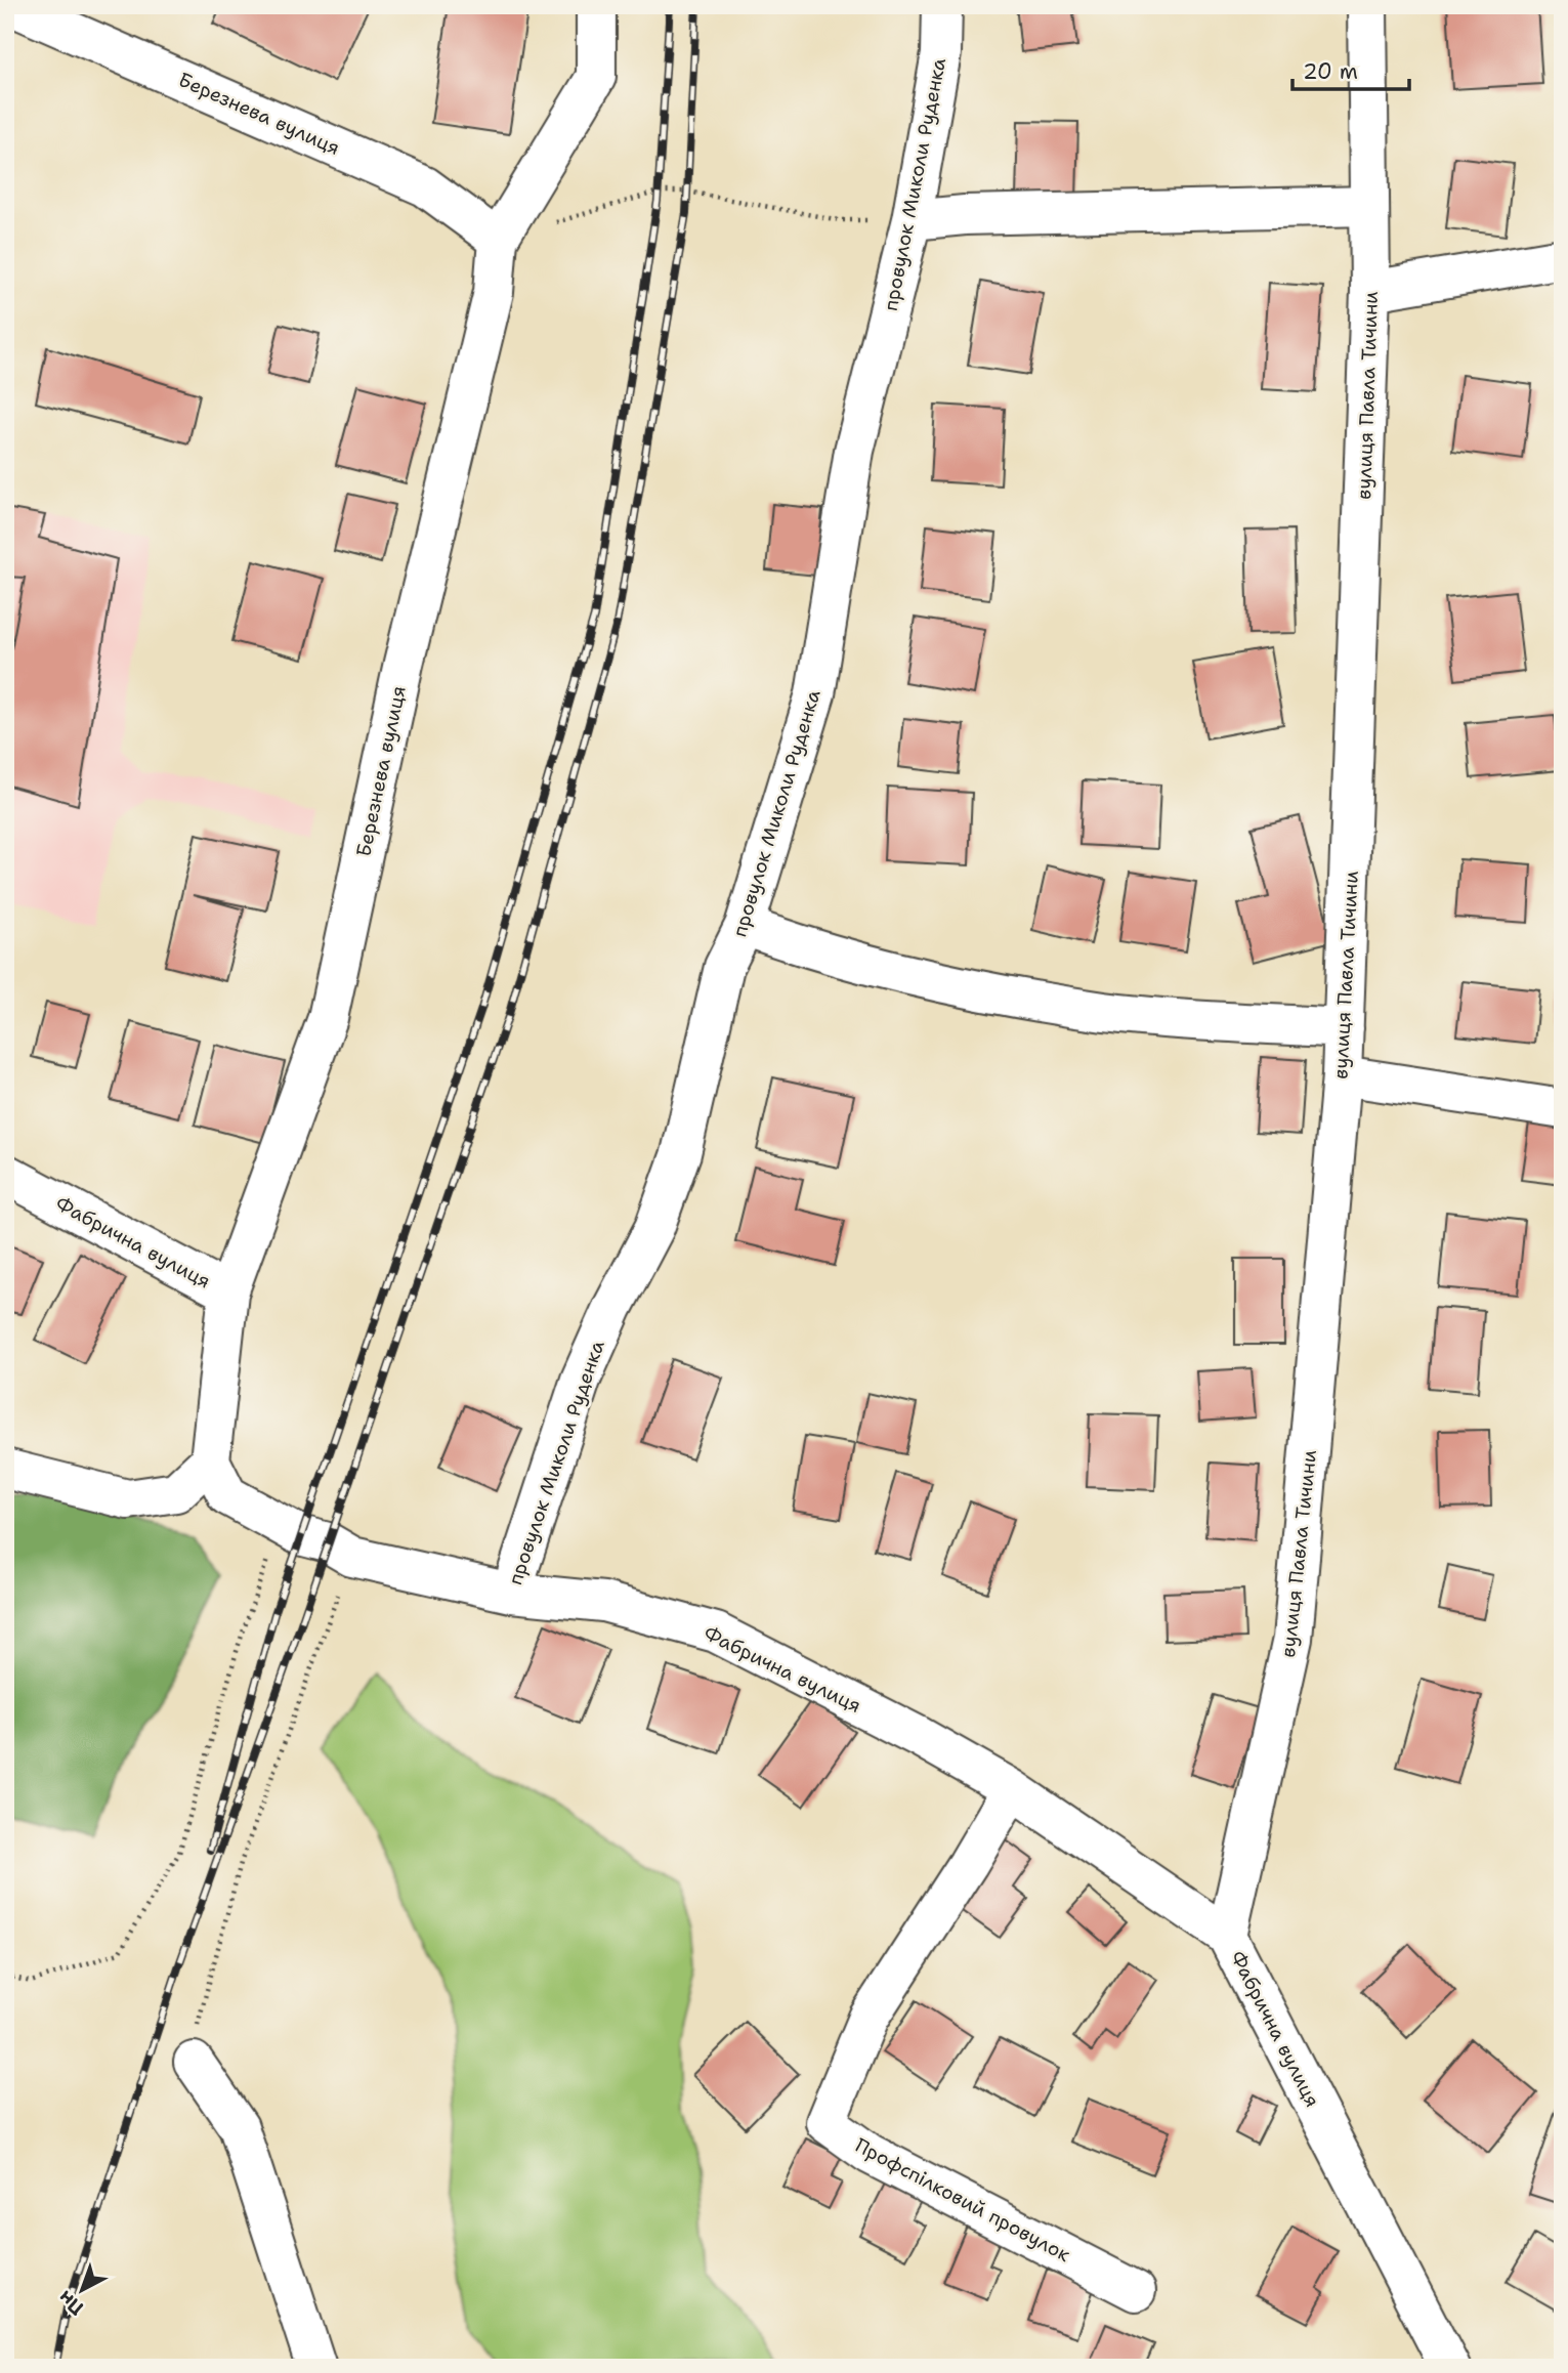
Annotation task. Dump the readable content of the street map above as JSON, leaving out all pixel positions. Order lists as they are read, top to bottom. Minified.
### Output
{"streets":{"street":["Березнева вулиця","провулок Миколи Руденка","вулиця Павла Тичини","Фабрична вулиця","Профспілковий провулок"]},"crossings":[["Березнева вулиця","Фабрична вулиця"],["провулок Миколи Руденка","Фабрична вулиця"],["вулиця Павла Тичини","Фабрична вулиця"],["Фабрична вулиця","Профспілковий провулок"]],"scale_bar":"20 m","north":"bottom left"}
